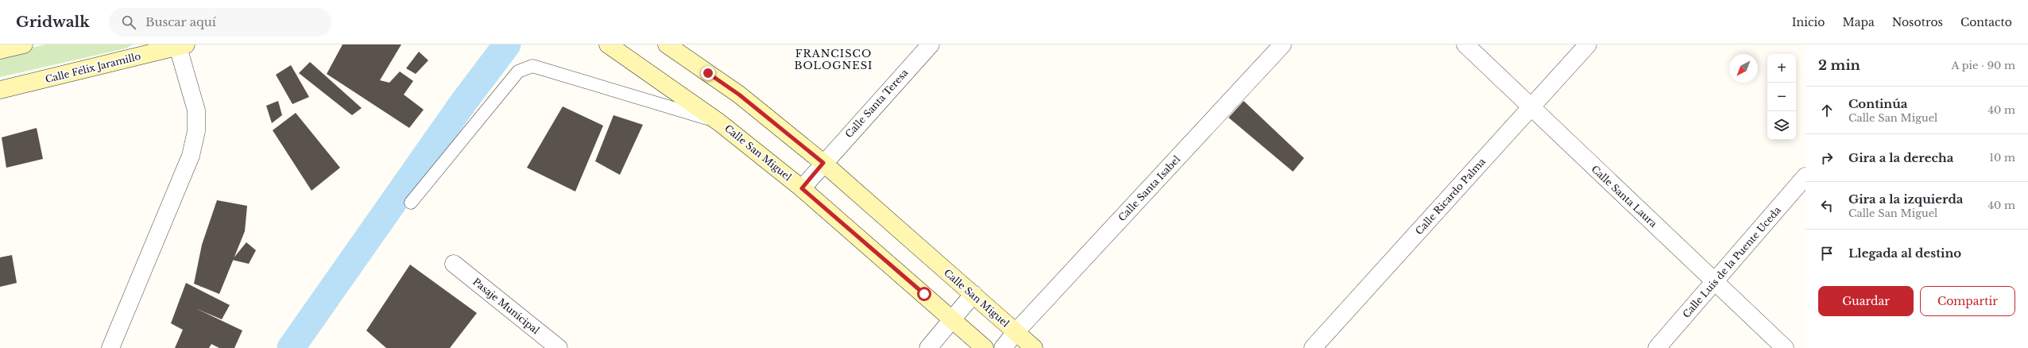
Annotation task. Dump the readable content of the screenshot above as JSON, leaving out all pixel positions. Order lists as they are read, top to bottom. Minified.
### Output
{"streets":{"street":["Calle Félix Jaramillo","Calle Santa Teresa","Calle San Miguel","Calle Santa Isabel","Calle Ricardo Palma","Calle Santa Laura","Calle Luis de la Puente Uceda","Pasaje Municipal"]},"crossings":[["Calle Santa Teresa","Calle San Miguel"],["Calle San Miguel","Calle Santa Isabel"],["Calle Ricardo Palma","Calle Santa Laura"],["Calle Santa Laura","Calle Luis de la Puente Uceda"]],"districts":["FRANCISCO BOLOGNESI"],"north":"bottom left","page":{"header":"Gridwalk","search":"Buscar aquí","nav":["Inicio","Mapa","Nosotros","Contacto"],"heading":["2 min","A pie · 90 m"],"map_buttons":["+","−"],"list":[["Continúa","Calle San Miguel","40 m"],["Gira a la derecha","10 m"],["Gira a la izquierda","Calle San Miguel","40 m"],"Llegada al destino"],"buttons":["Guardar","Compartir"]}}
